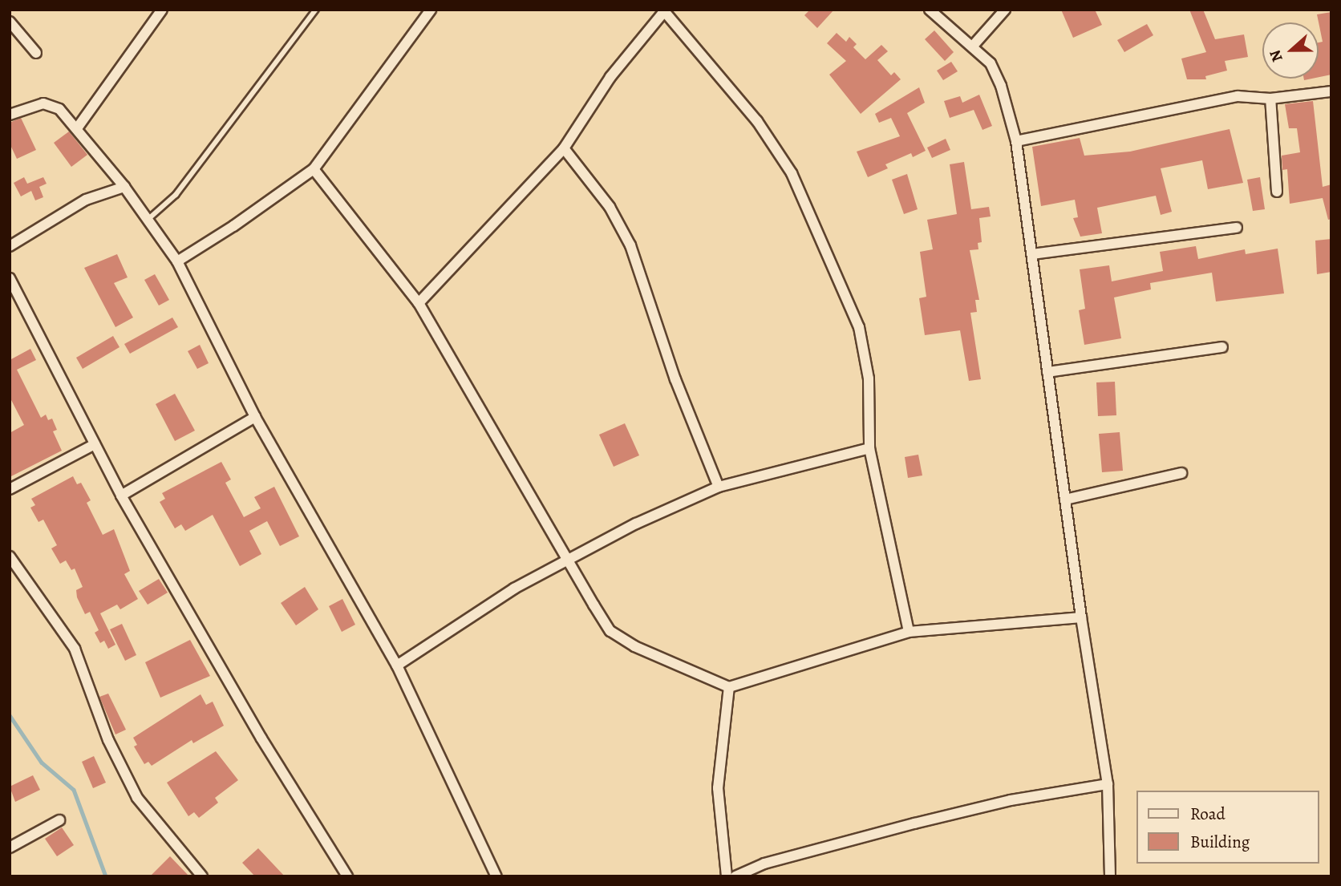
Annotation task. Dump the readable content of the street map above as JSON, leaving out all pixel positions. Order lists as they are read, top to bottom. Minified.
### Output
{"legend":["Road","Building"],"north":"left"}
